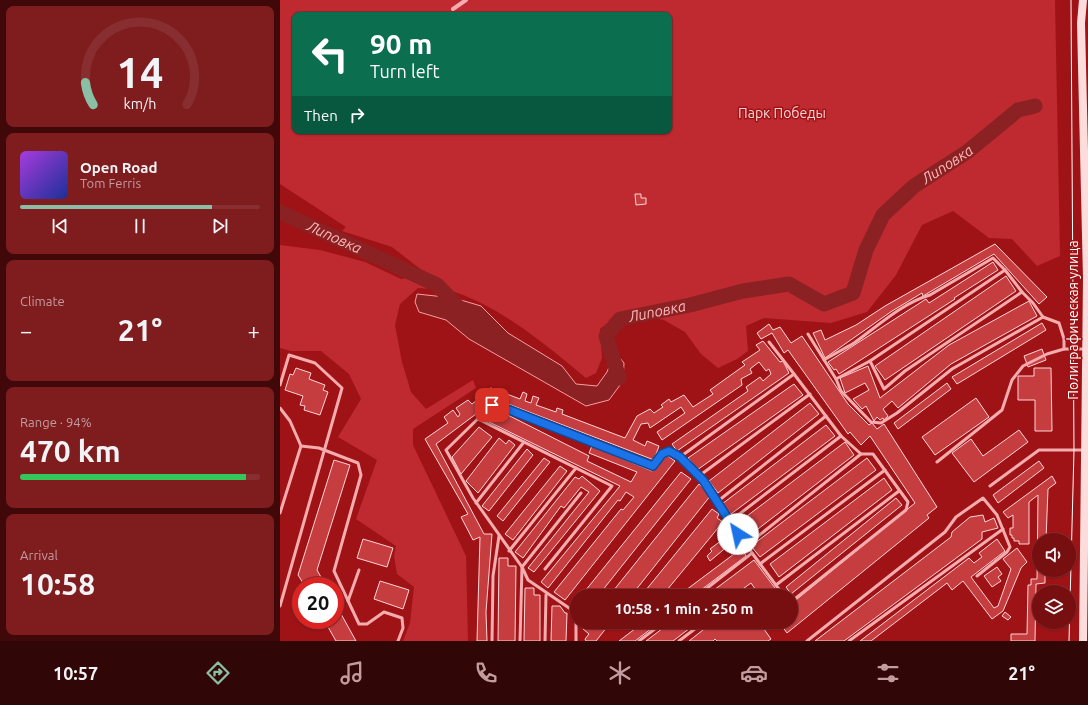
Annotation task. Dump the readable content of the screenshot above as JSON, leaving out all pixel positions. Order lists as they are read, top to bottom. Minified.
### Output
{"streets":{"street":["Полиграфическая улица"]},"water":["Липовка"],"parks":["Парк Победы"],"page":{"turn":["90 m","Turn left"],"then":"Then","song":["Open Road","Tom Ferris"],"tile":["Climate",["Range · 94%","470 km"],["Arrival","10:58"]],"heat":["−","21°","+"],"limit":"20","trip":"10:58 · 1 min · 250 m","tabs":["10:57","21°"],"gauge":["14","km/h"]}}
